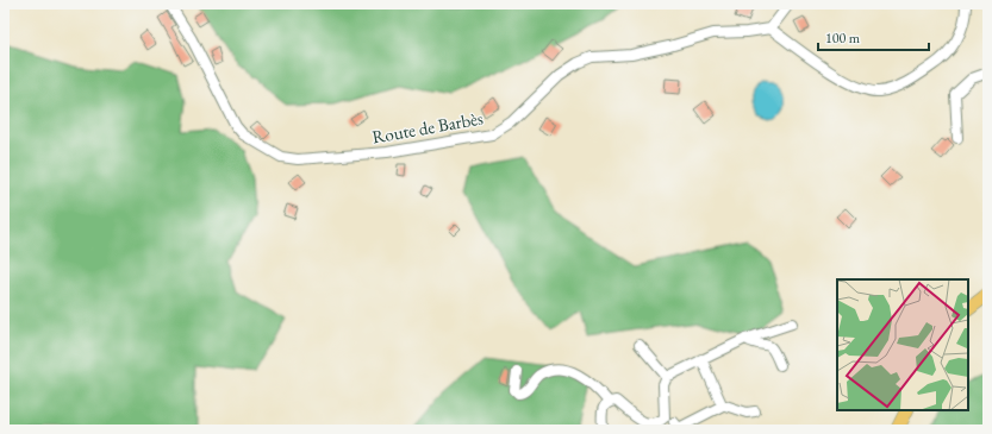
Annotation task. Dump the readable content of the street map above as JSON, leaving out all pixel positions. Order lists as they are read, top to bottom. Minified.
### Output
{"streets":{"street":["Route de Barbès"]},"scale_bar":"100 m"}
